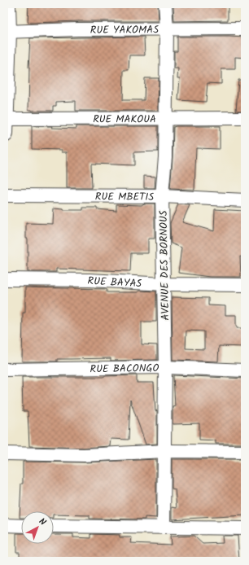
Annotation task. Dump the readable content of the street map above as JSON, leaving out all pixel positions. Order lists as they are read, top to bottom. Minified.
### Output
{"streets":{"street":["RUE YAKOMAS","RUE MAKOUA","RUE MBETIS","AVENUE DES BORNOUS","RUE BAYAS","RUE BACONGO"]},"crossings":[["RUE YAKOMAS","AVENUE DES BORNOUS"],["RUE MAKOUA","AVENUE DES BORNOUS"],["RUE MBETIS","AVENUE DES BORNOUS"],["AVENUE DES BORNOUS","RUE BAYAS"],["AVENUE DES BORNOUS","RUE BACONGO"]],"north":"top right"}
